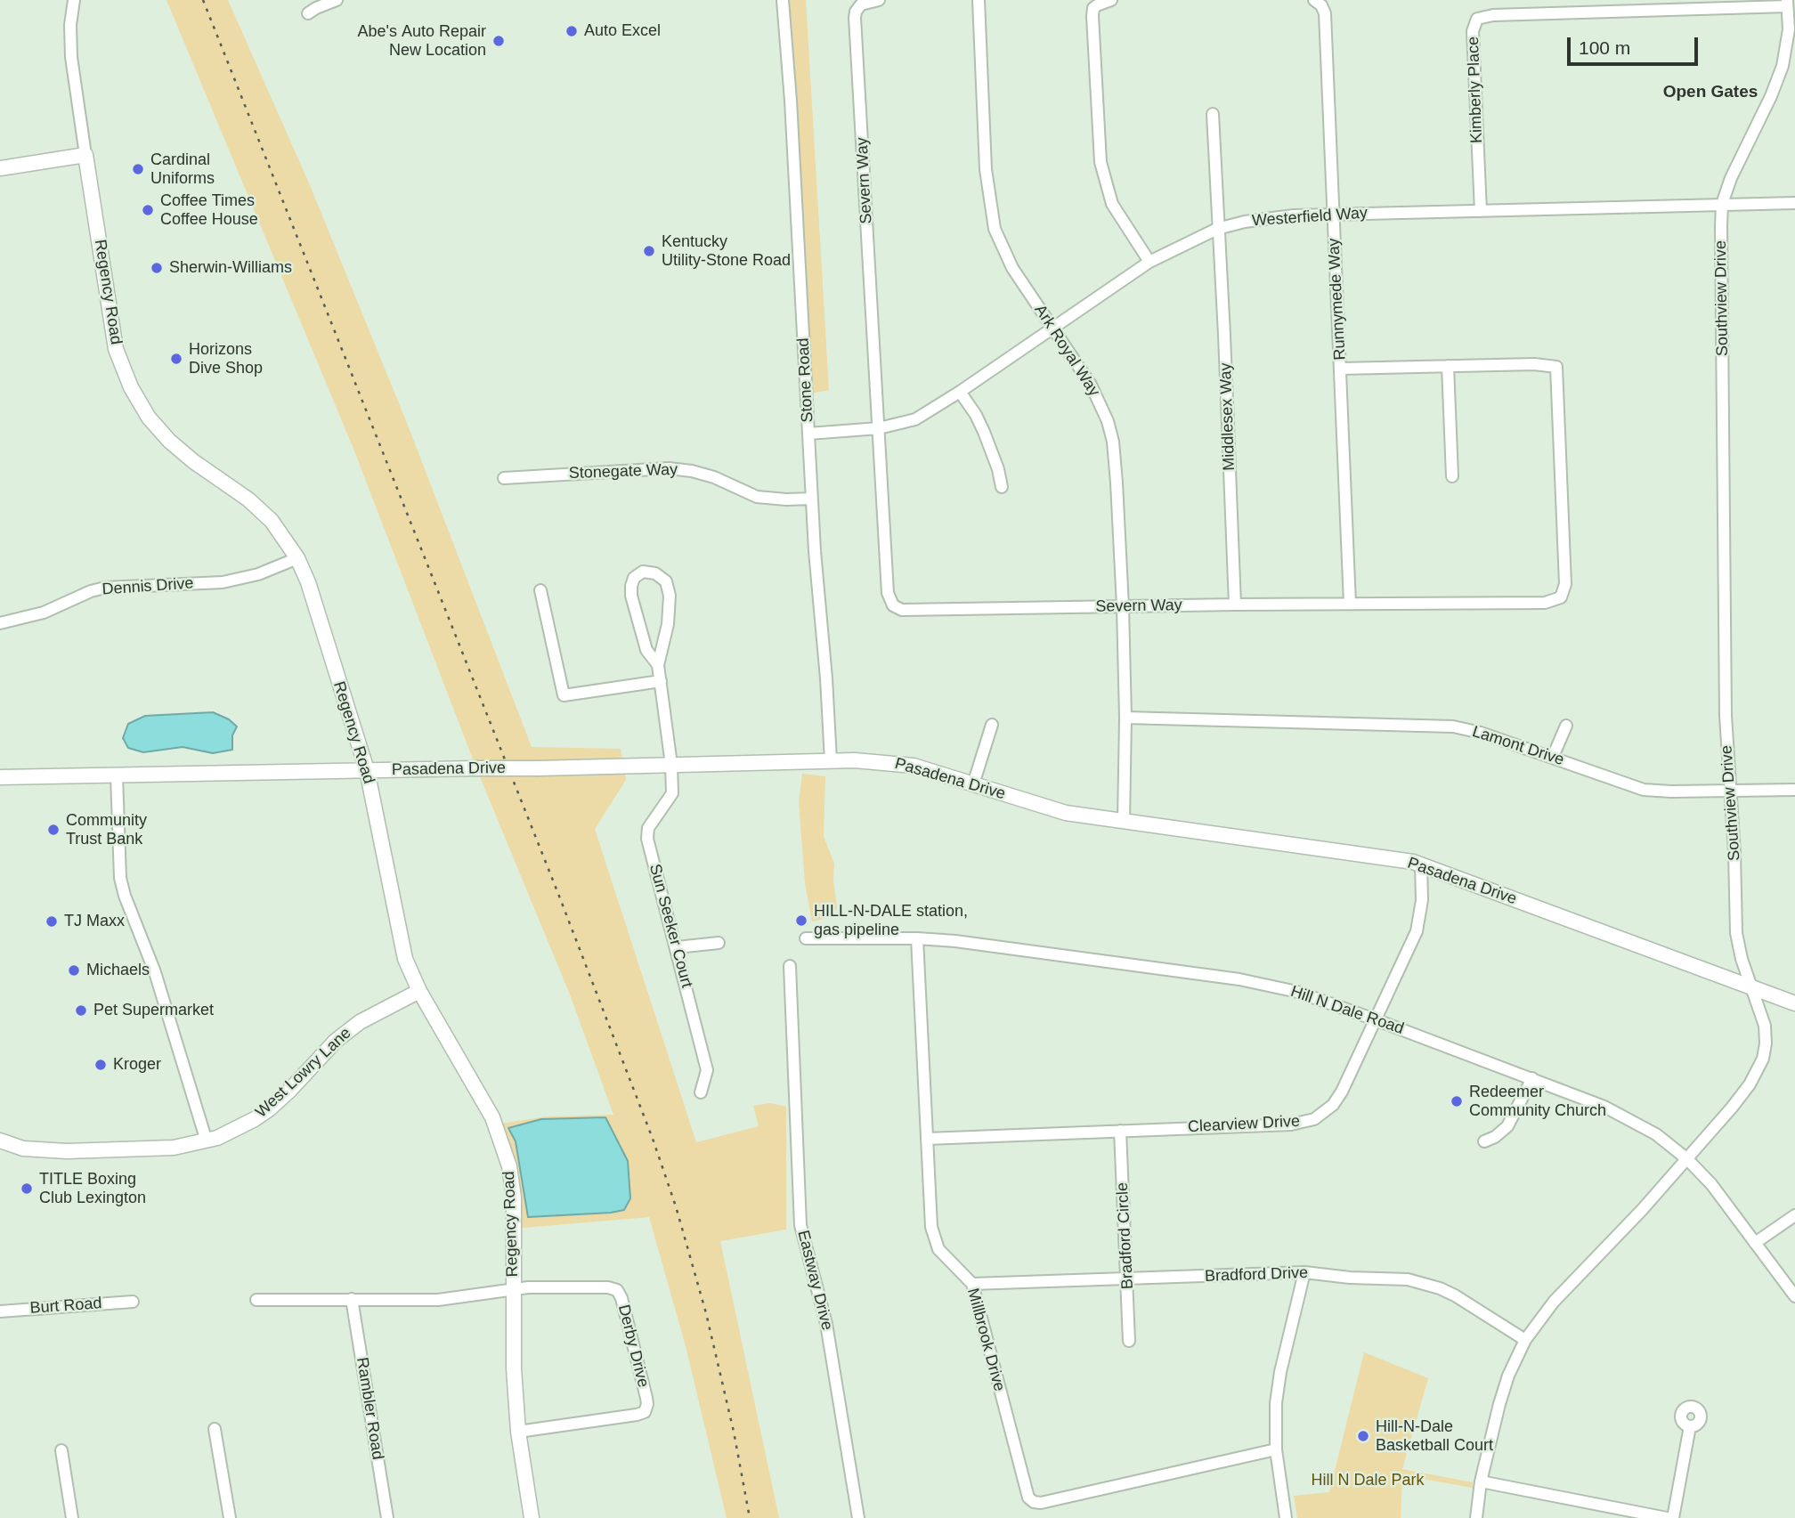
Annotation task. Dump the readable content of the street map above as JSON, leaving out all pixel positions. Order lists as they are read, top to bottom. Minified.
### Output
{"streets":{"street":["Kimberly Place","Severn Way","Westerfield Way","Regency Road","Southview Drive","Runnymede Way","Ark Royal Way","Stone Road","Middlesex Way","Stonegate Way","Dennis Drive","Lamont Drive","Pasadena Drive","Sun Seeker Court","Hill N Dale Road","West Lowry Lane","Clearview Drive","Bradford Circle","Bradford Drive","Eastway Drive","Burt Road","Millbrook Drive","Derby Drive","Rambler Road"]},"crossings":[["Kimberly Place","Westerfield Way"],["Kimberly Place","Southview Drive"],["Severn Way","Westerfield Way"],["Severn Way","Runnymede Way"],["Severn Way","Ark Royal Way"],["Severn Way","Middlesex Way"],["Westerfield Way","Southview Drive"],["Westerfield Way","Runnymede Way"],["Westerfield Way","Ark Royal Way"],["Westerfield Way","Stone Road"],["Westerfield Way","Middlesex Way"],["Regency Road","Dennis Drive"],["Regency Road","Pasadena Drive"],["Regency Road","West Lowry Lane"],["Regency Road","Derby Drive"],["Southview Drive","Lamont Drive"],["Southview Drive","Pasadena Drive"],["Southview Drive","Hill N Dale Road"],["Southview Drive","Bradford Drive"],["Ark Royal Way","Lamont Drive"],["Ark Royal Way","Pasadena Drive"],["Stone Road","Stonegate Way"],["Stone Road","Pasadena Drive"],["Pasadena Drive","Sun Seeker Court"],["Pasadena Drive","Clearview Drive"],["Hill N Dale Road","Clearview Drive"],["Hill N Dale Road","Millbrook Drive"],["Clearview Drive","Bradford Circle"],["Clearview Drive","Millbrook Drive"],["Bradford Circle","Bradford Drive"],["Bradford Drive","Millbrook Drive"],["Derby Drive","Rambler Road"]],"districts":["Open Gates"],"parks":["Hill N Dale Park"],"places":["Auto Excel","Abe's Auto Repair New Location","Cardinal Uniforms","Coffee Times Coffee House","Kentucky Utility-Stone Road","Sherwin-Williams","Horizons Dive Shop","Community Trust Bank","HILL-N-DALE station, gas pipeline","TJ Maxx","Michaels","Pet Supermarket","Kroger","Redeemer Community Church","TITLE Boxing Club Lexington","Hill-N-Dale Basketball Court"],"scale_bar":"100 m"}
